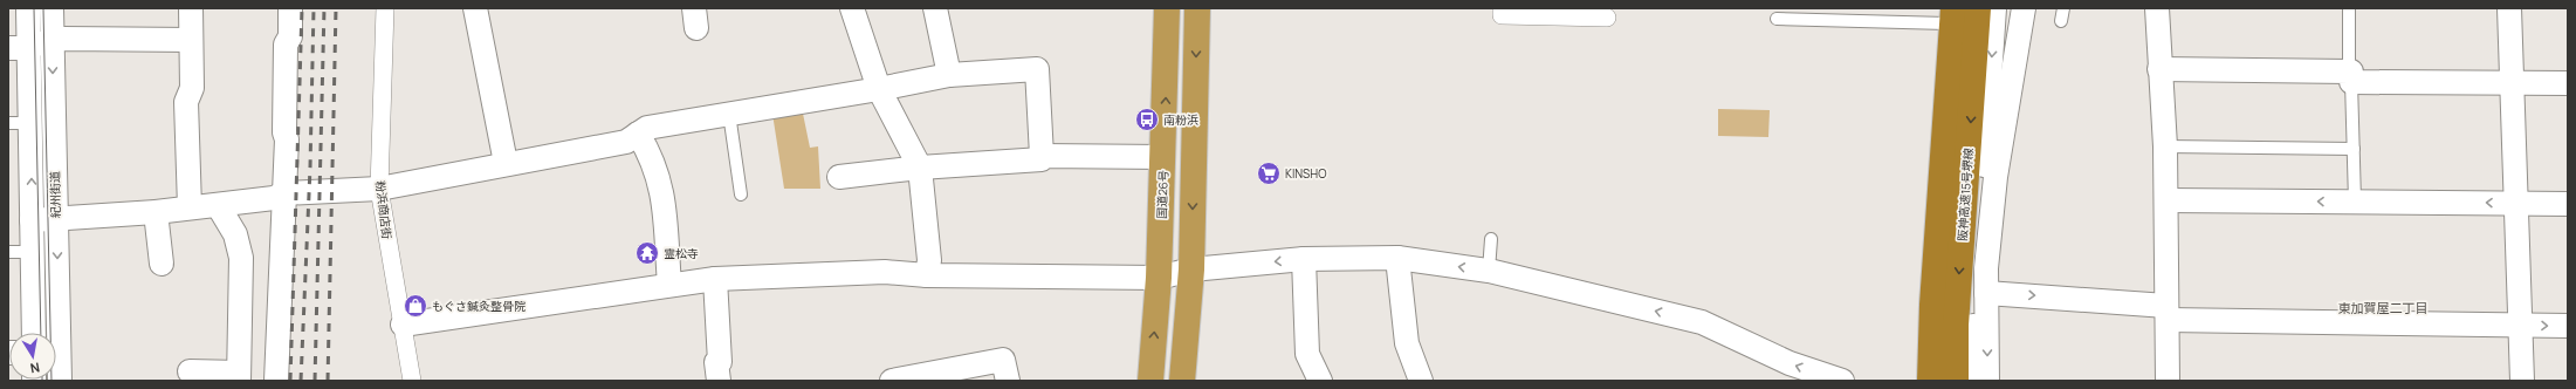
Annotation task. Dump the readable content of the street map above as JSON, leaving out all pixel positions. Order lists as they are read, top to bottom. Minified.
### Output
{"streets":{"highway":["国道26号","阪神高速15号堺線"],"street":["紀州街道","粉浜商店街"]},"districts":["東加賀屋二丁目"],"places":{"bus stop":["南粉浜"],"supermarket":["KINSHO"],"temple":["霊松寺"],"shop":["もぐさ鍼灸整骨院"]},"north":"bottom"}
